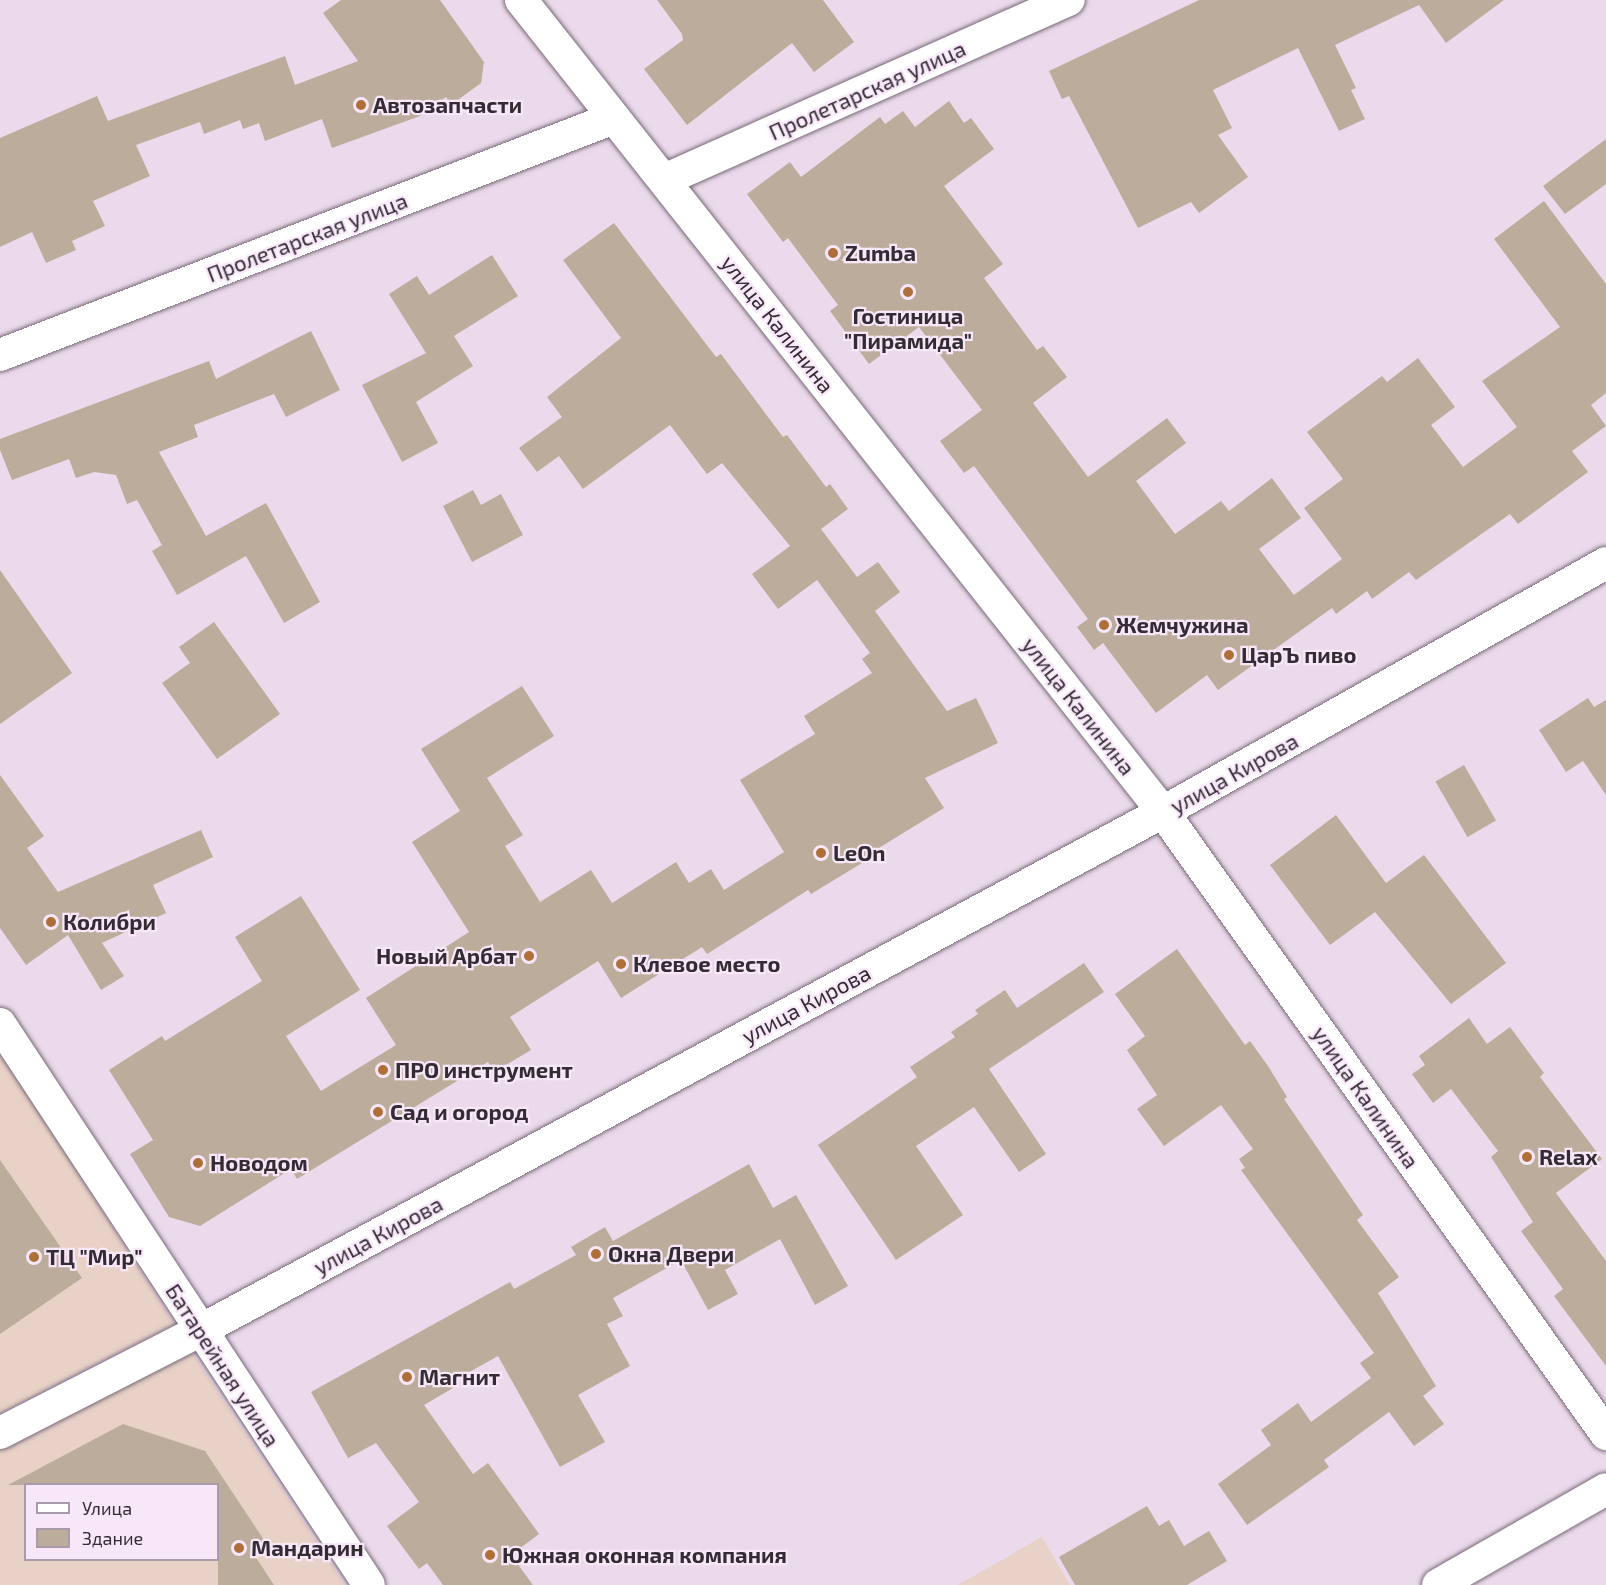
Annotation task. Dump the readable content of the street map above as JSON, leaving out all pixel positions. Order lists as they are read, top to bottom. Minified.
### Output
{"streets":{"street":["Пролетарская улица","улица Калинина","улица Кирова","Батарейная улица"]},"crossings":[["Пролетарская улица","улица Калинина"],["улица Калинина","улица Кирова"],["улица Кирова","Батарейная улица"]],"places":["Автозапчасти","Zumba","Гостиница \"Пирамида\"","Жемчужина","ЦарЪ пиво","LeOn","Колибри","Новый Арбат","Клевое место","ПРО инструмент","Сад и огород","Relax","Новодом","Окна Двери","ТЦ \"Мир\"","Магнит","Мандарин","Южная оконная компания"],"legend":["Улица","Здание"]}
